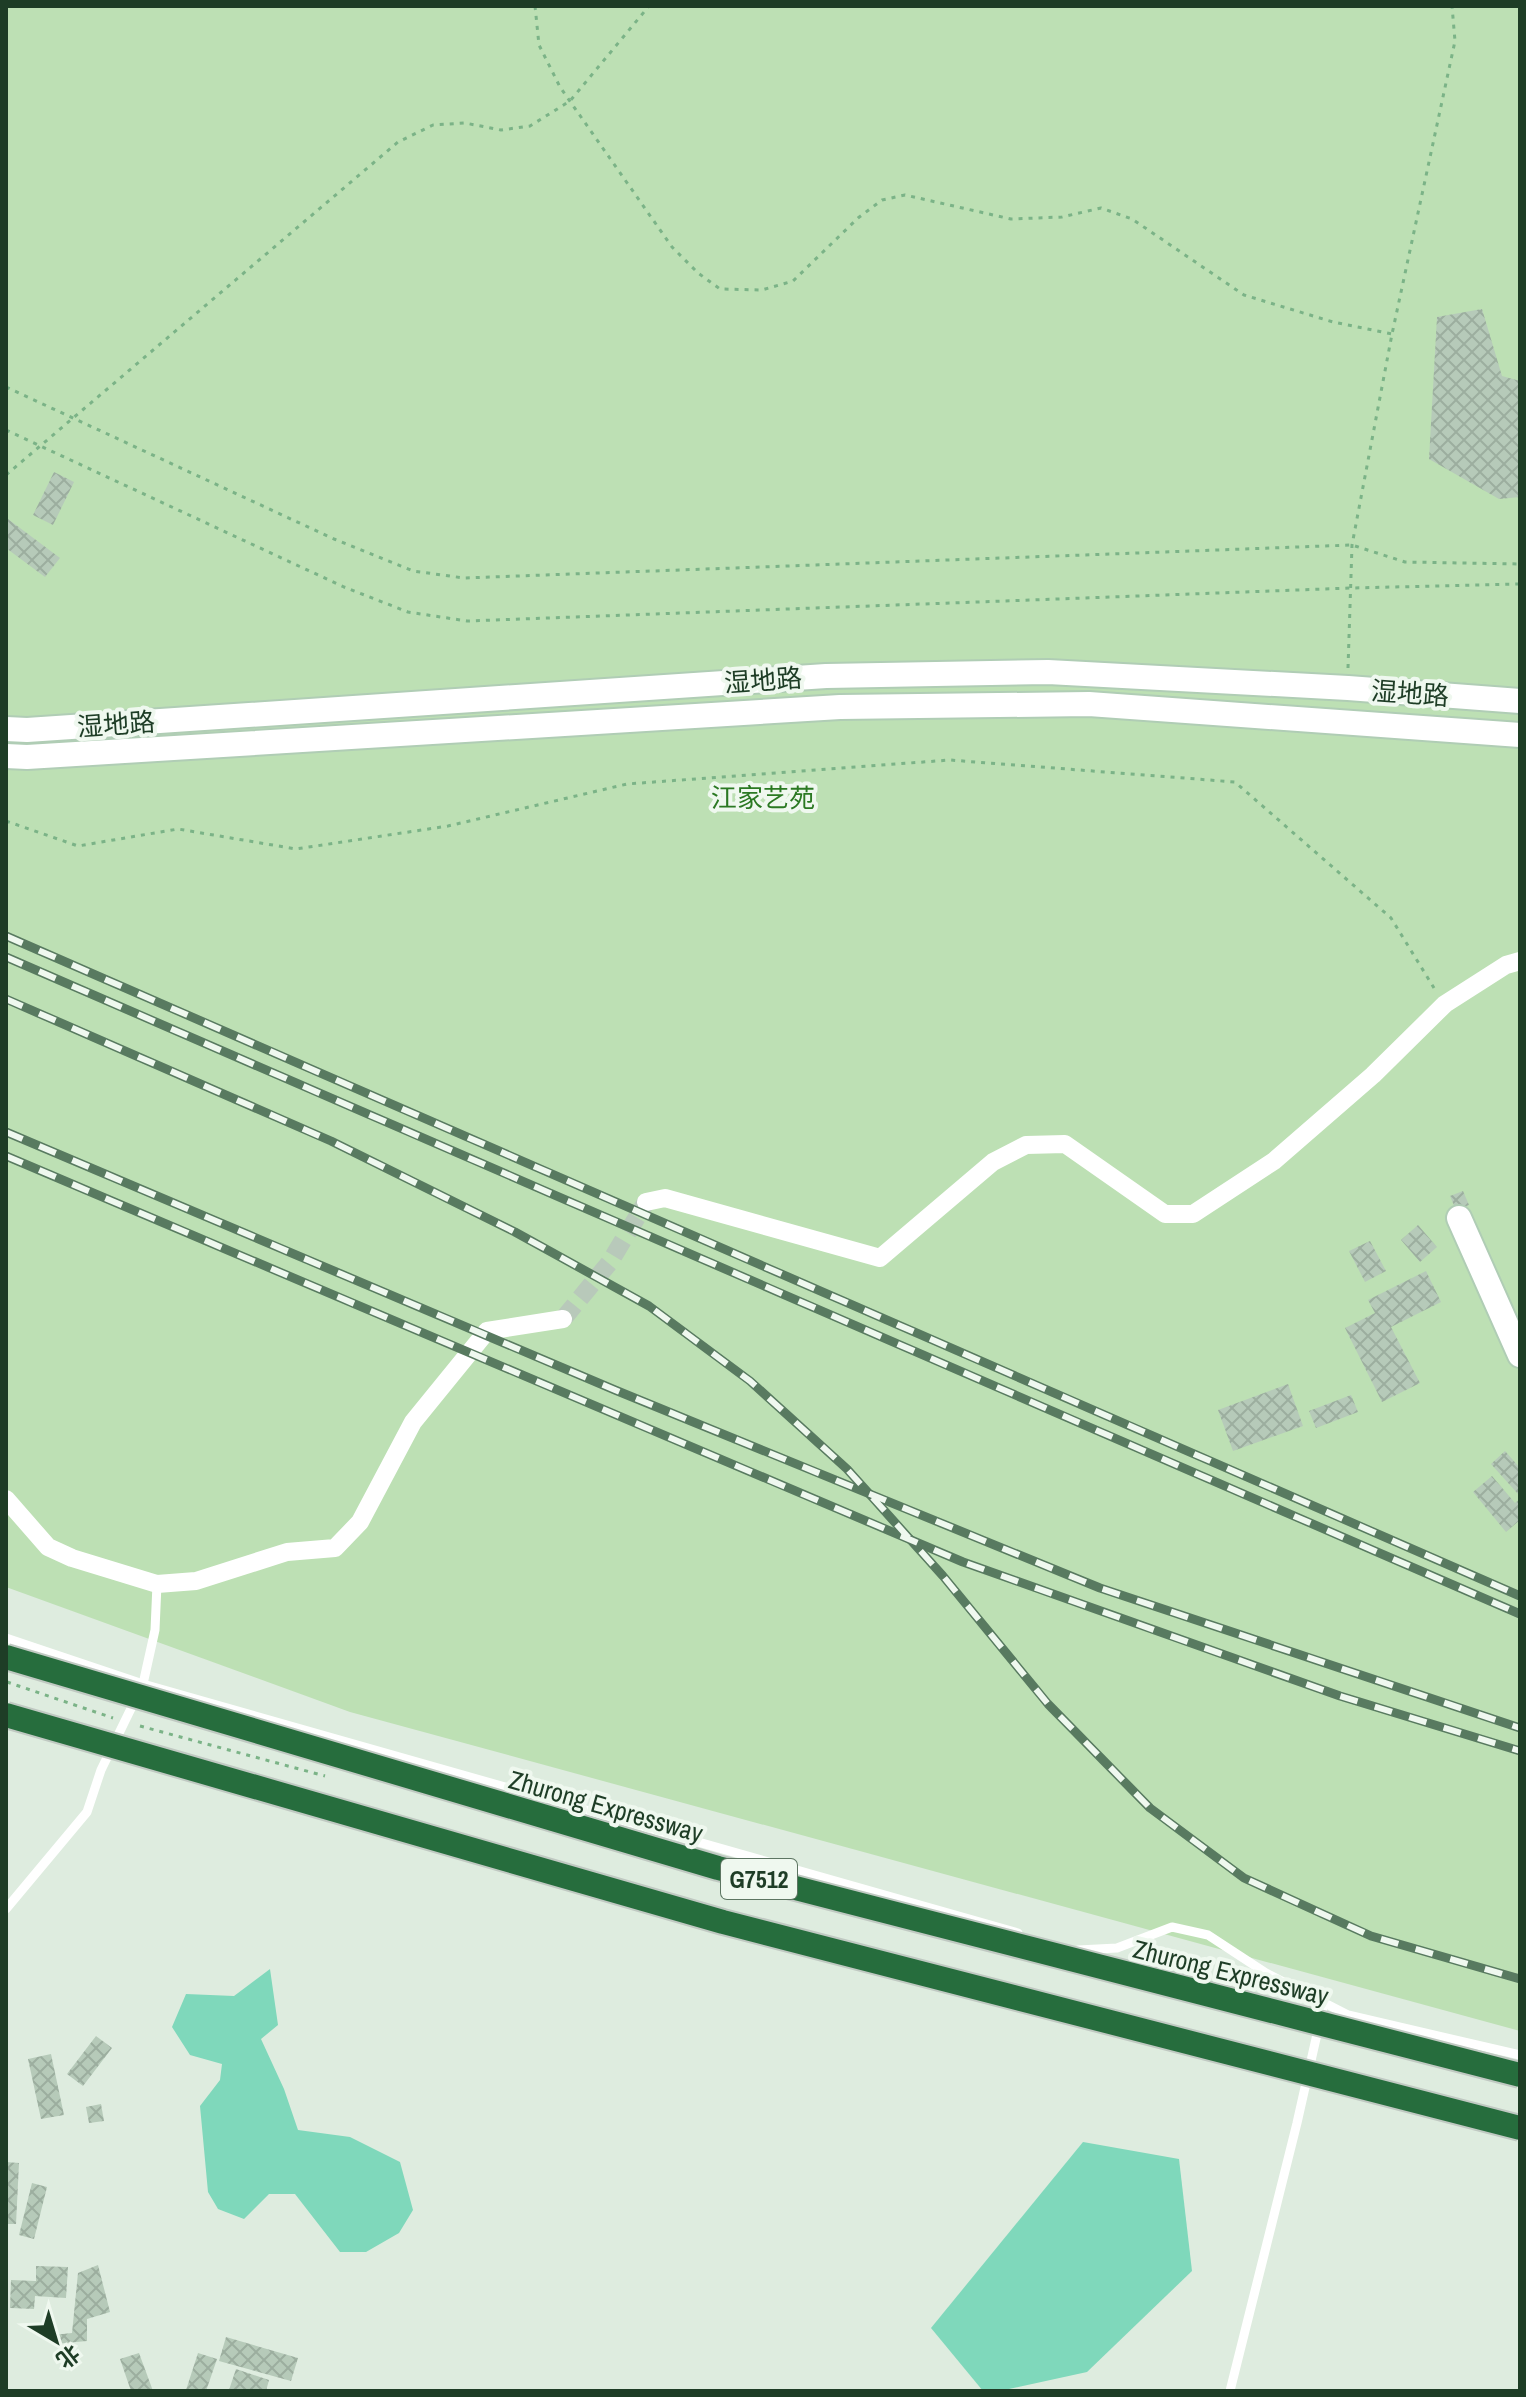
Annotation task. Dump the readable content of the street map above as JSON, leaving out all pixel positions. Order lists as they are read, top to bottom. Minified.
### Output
{"streets":{"highway":["Zhurong Expressway","G7512"],"street":["湿地路"]},"parks":["江家艺苑"],"north":"bottom right"}
